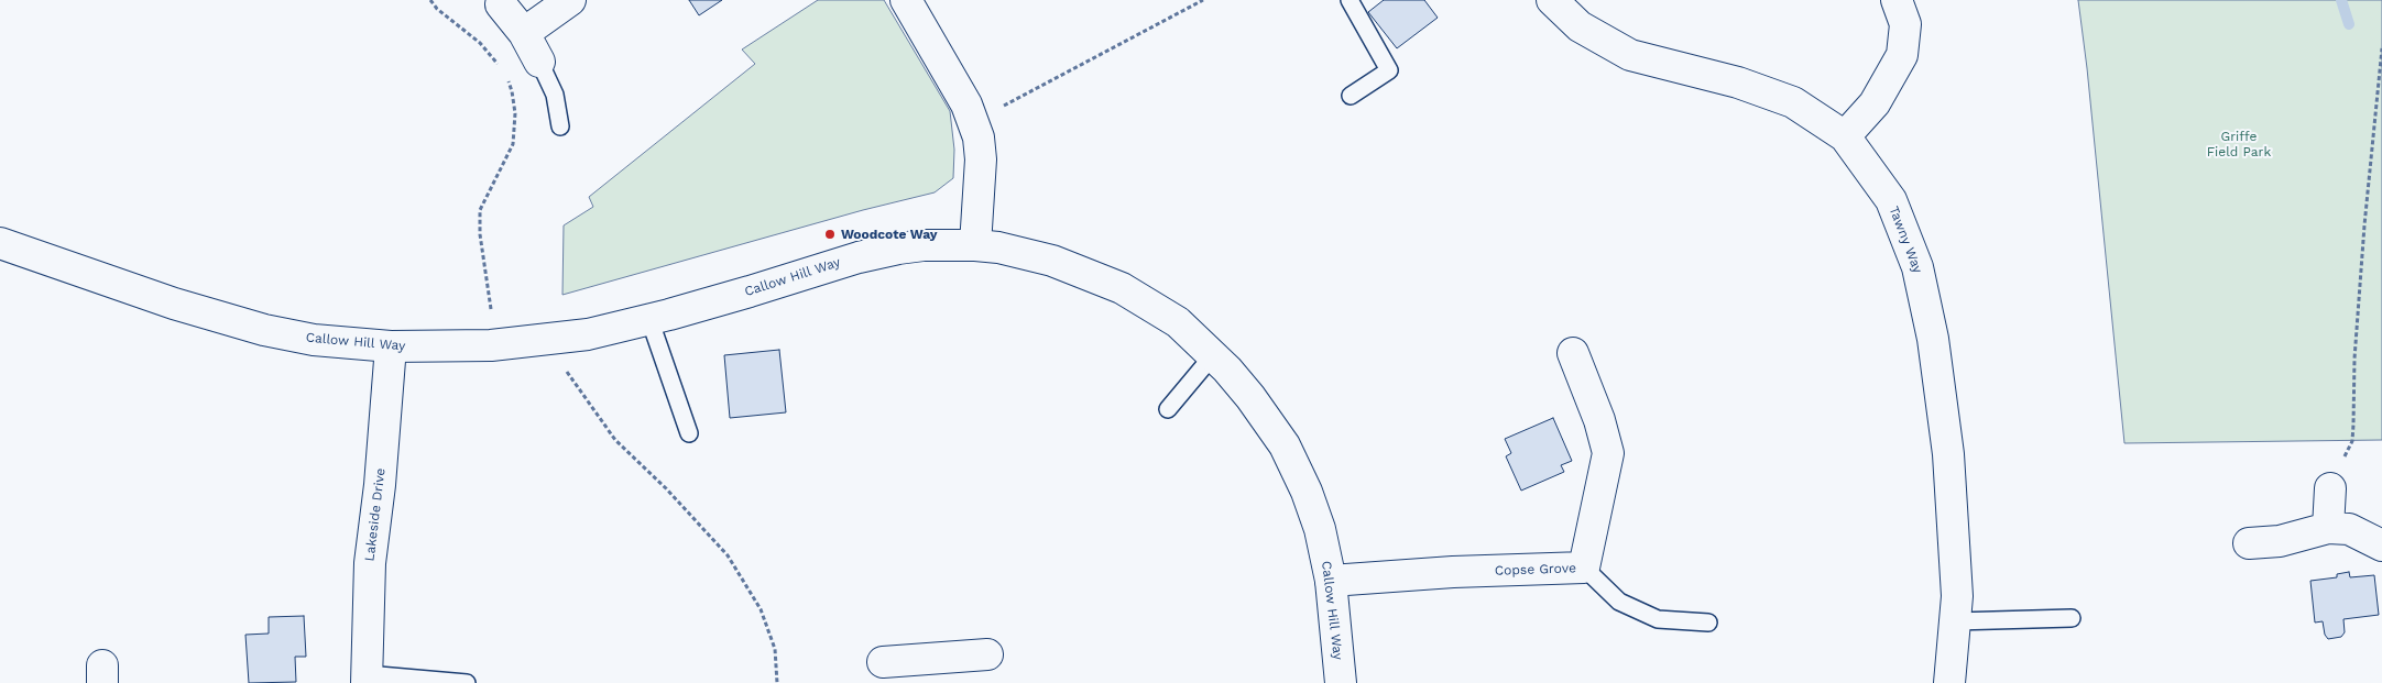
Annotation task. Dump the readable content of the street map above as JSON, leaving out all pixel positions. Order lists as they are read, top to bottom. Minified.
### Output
{"streets":{"street":["Tawny Way","Callow Hill Way","Lakeside Drive","Copse Grove"]},"crossings":[["Callow Hill Way","Lakeside Drive"],["Callow Hill Way","Copse Grove"]],"parks":["Griffe Field Park"],"places":["Woodcote Way"]}
